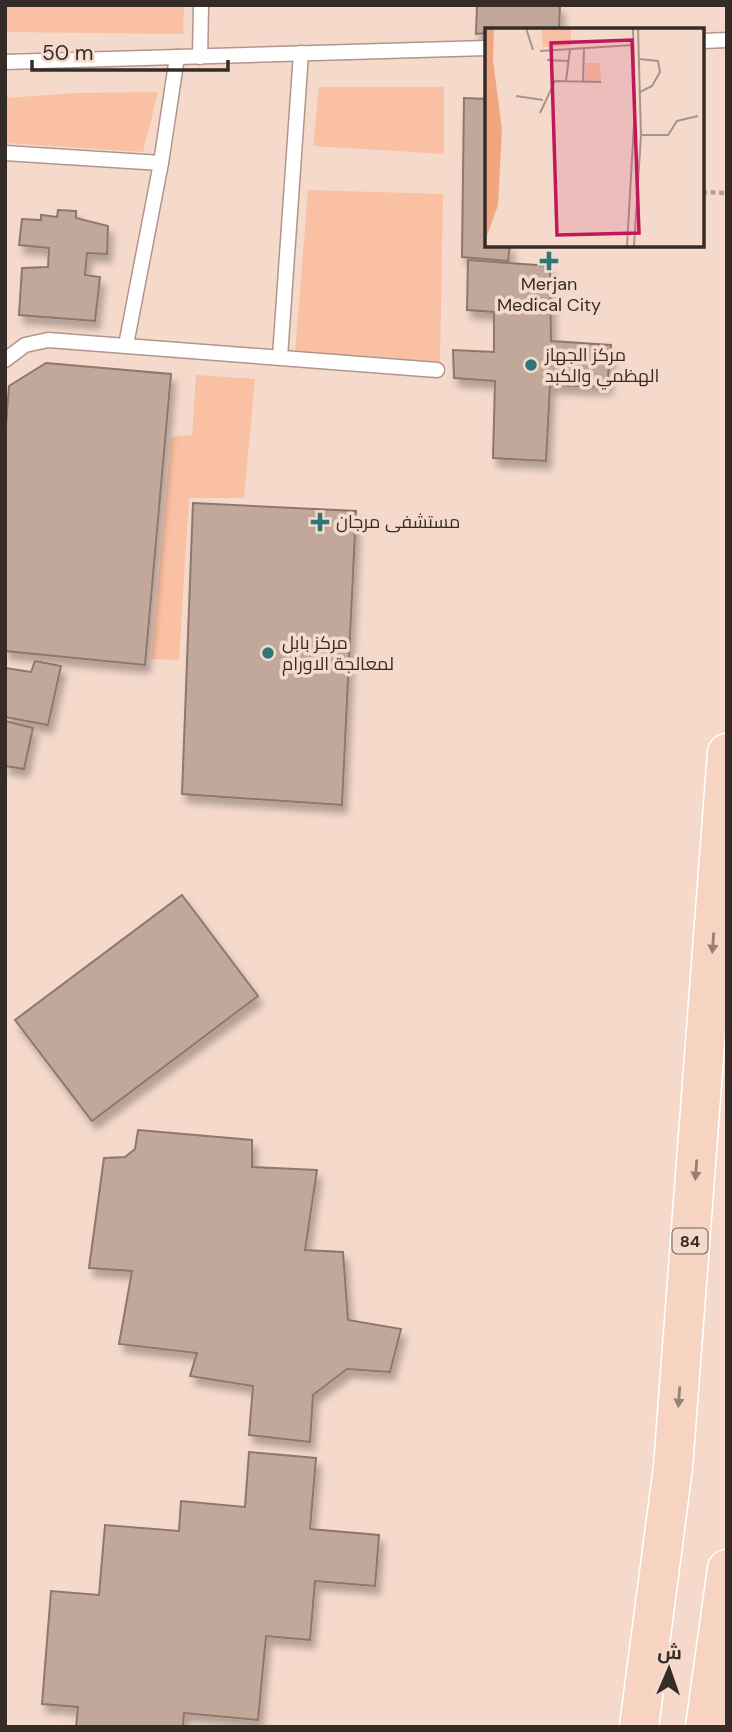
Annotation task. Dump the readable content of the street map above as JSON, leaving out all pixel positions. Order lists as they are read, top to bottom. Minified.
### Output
{"streets":{"main road":["84"]},"places":{"health":["Merjan Medical City","مستشفى مرجان"],"other":["مركز الجهاز الهظمي والكبد","مركز بابل لمعالجة الاورام"]},"scale_bar":"50 m","north":"top"}
